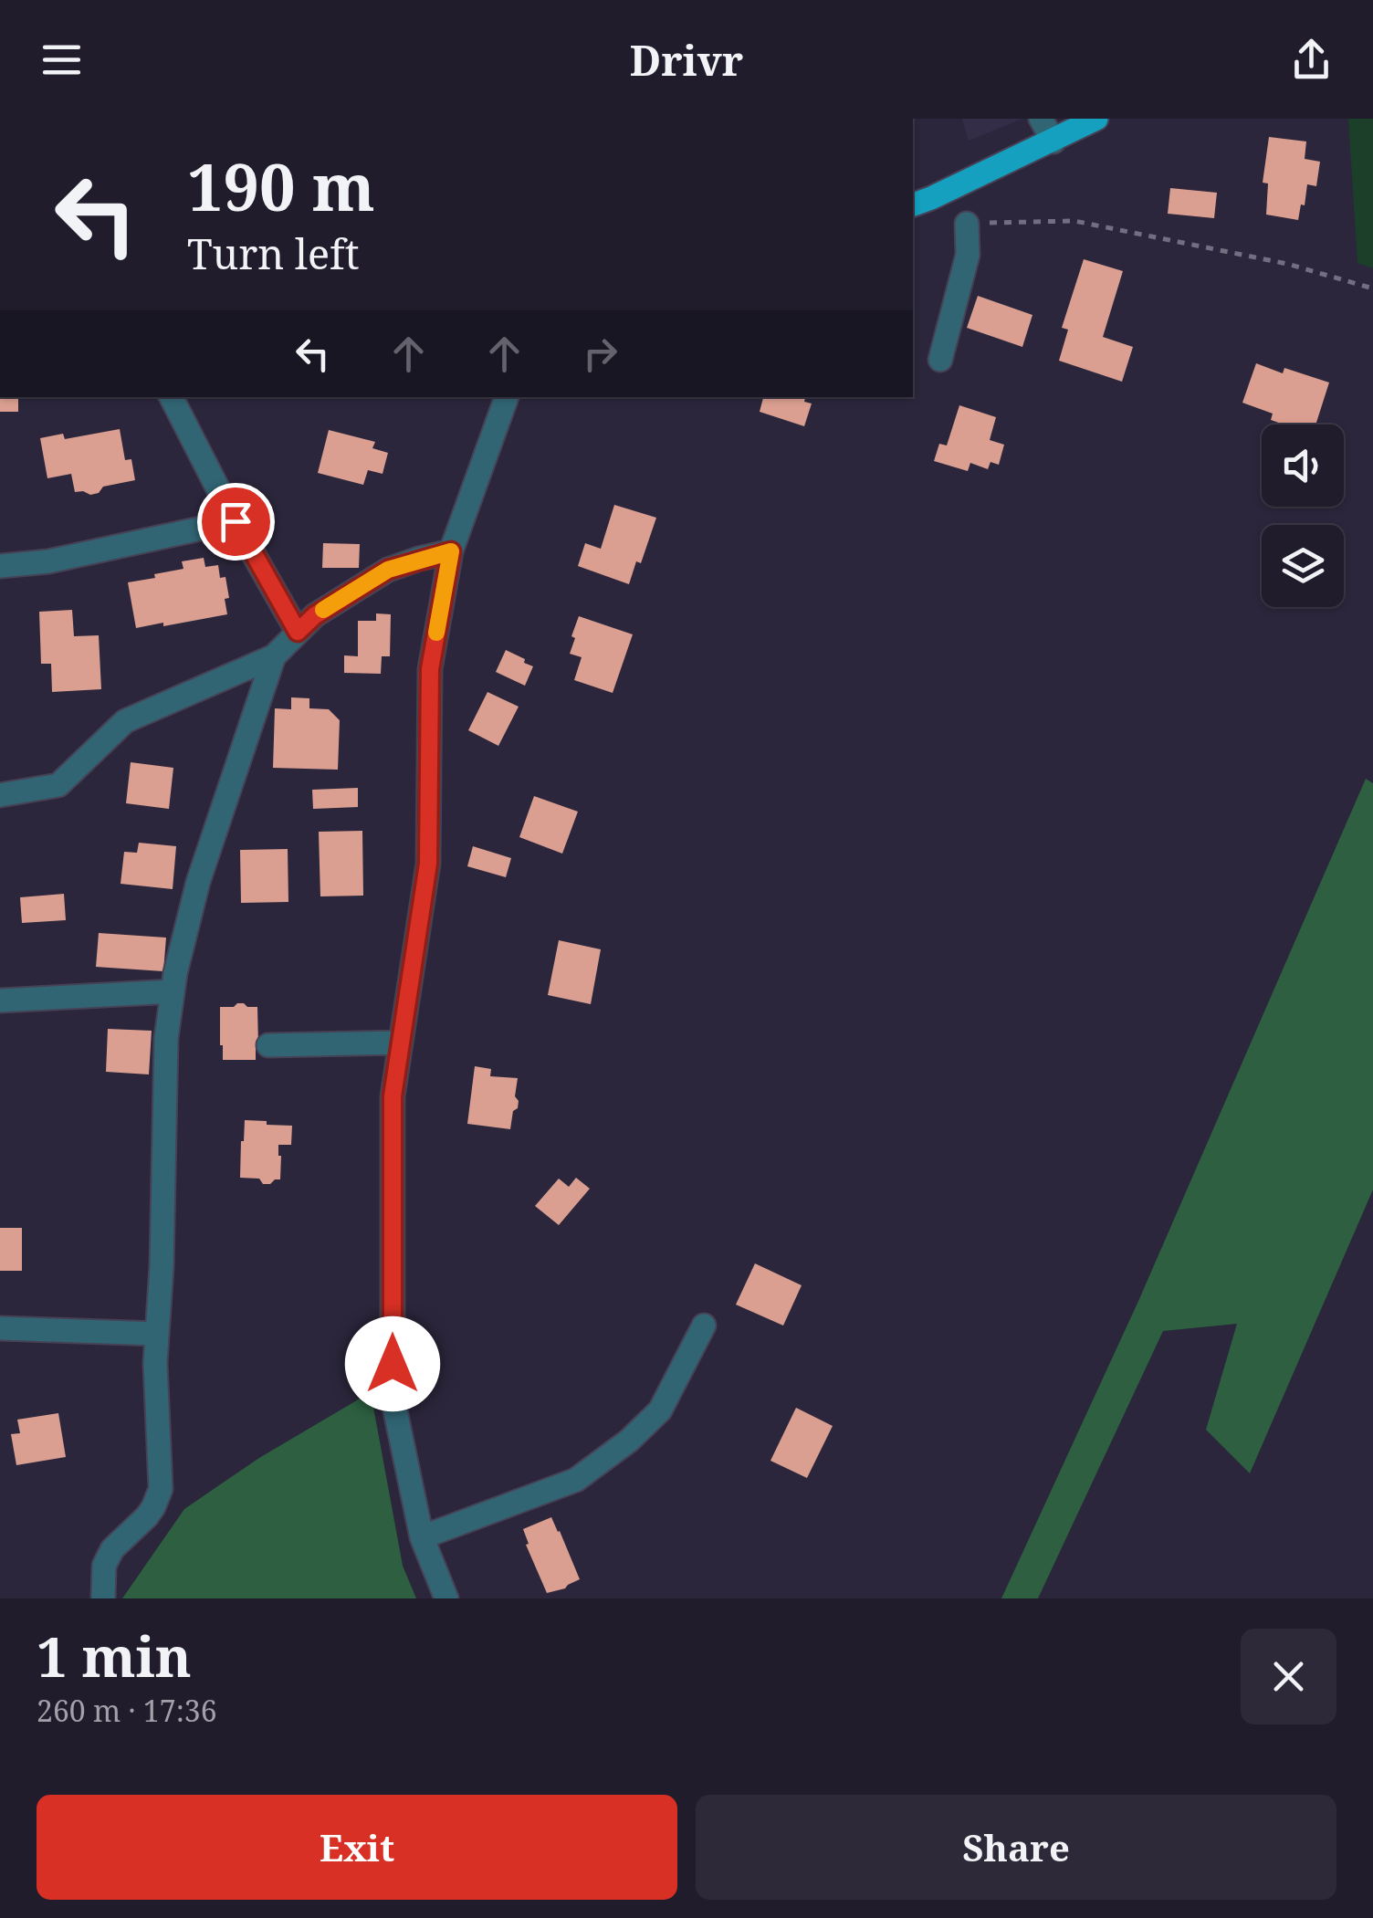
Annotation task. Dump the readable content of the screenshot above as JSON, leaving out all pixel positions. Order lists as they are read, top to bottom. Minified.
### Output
{"page":{"header":"Drivr","turn":["190 m","Turn left"],"heading":["1 min","260 m · 17:36"],"buttons":["Exit","Share"]}}
